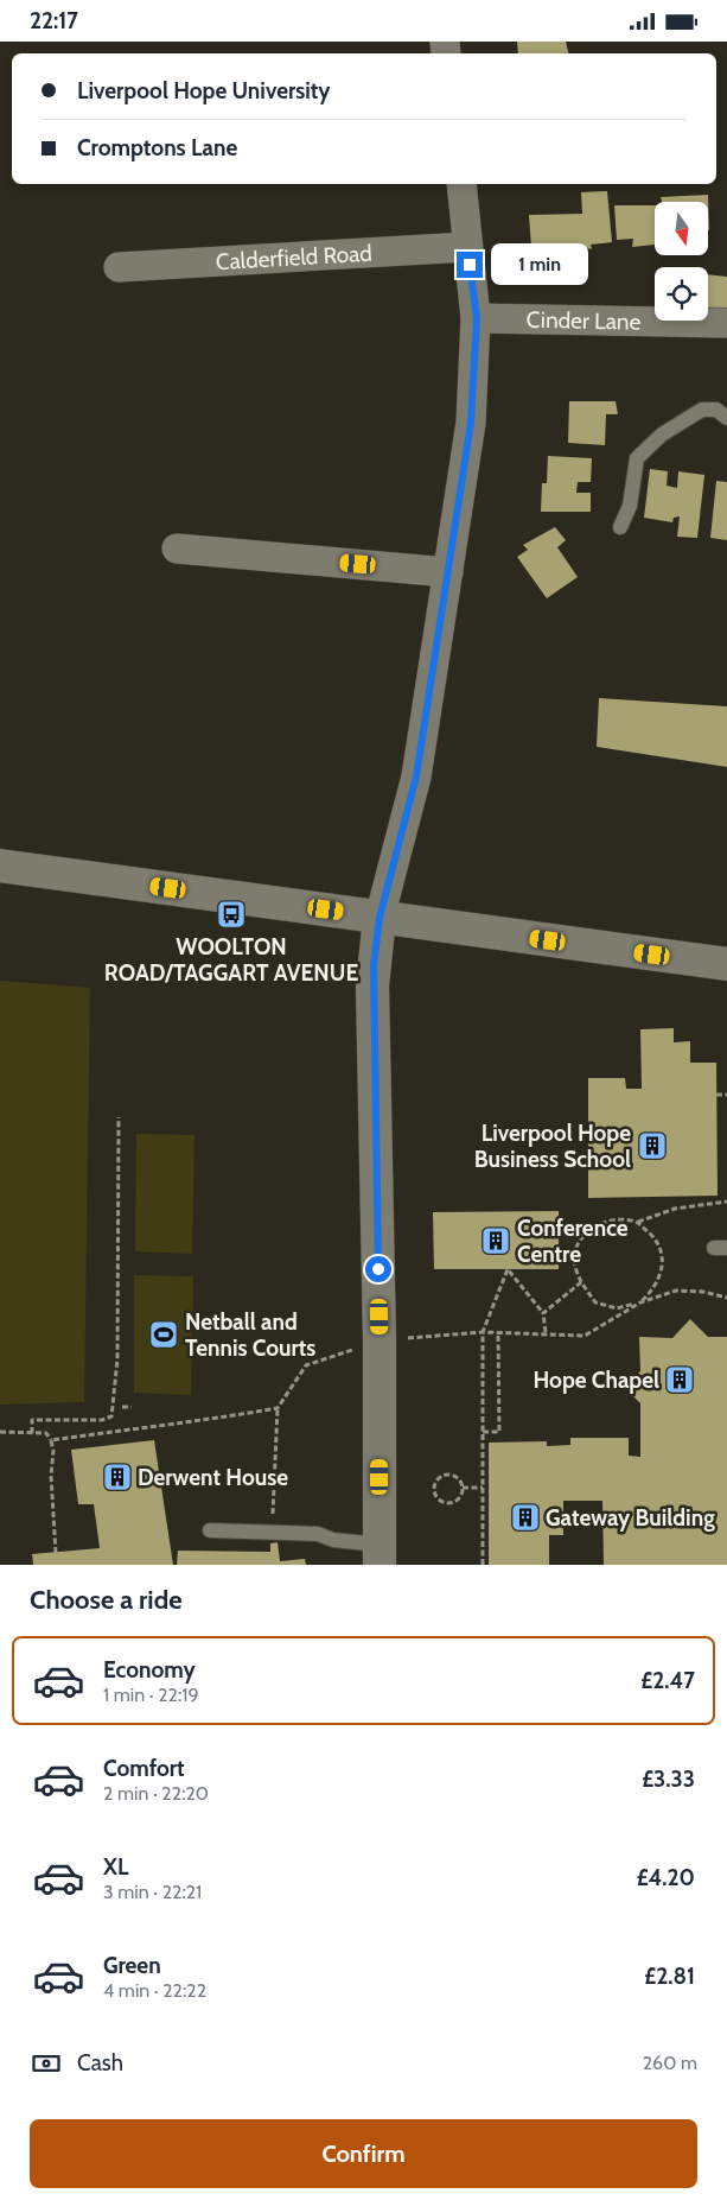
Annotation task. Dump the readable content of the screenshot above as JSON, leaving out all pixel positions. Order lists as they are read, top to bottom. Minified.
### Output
{"streets":{"street":["Calderfield Road","Cinder Lane"]},"places":{"bus stop":["WOOLTON ROAD/TAGGART AVENUE"],"building":["Liverpool Hope Business School","Conference Centre","Hope Chapel","Derwent House","Gateway Building"],"sports":["Netball and Tennis Courts"]},"north":"bottom","page":{"status":"22:17","banner":["Liverpool Hope University","Cromptons Lane"],"bubble":"1 min","heading":"Choose a ride","list":[{"name":"Economy","note":"1 min · 22:19","value":"£2.47"},{"name":"Comfort","note":"2 min · 22:20","value":"£3.33"},{"name":"XL","note":"3 min · 22:21","value":"£4.20"},{"name":"Green","note":"4 min · 22:22","value":"£2.81"}],"pay":["Cash","260 m"],"buttons":"Confirm"}}
